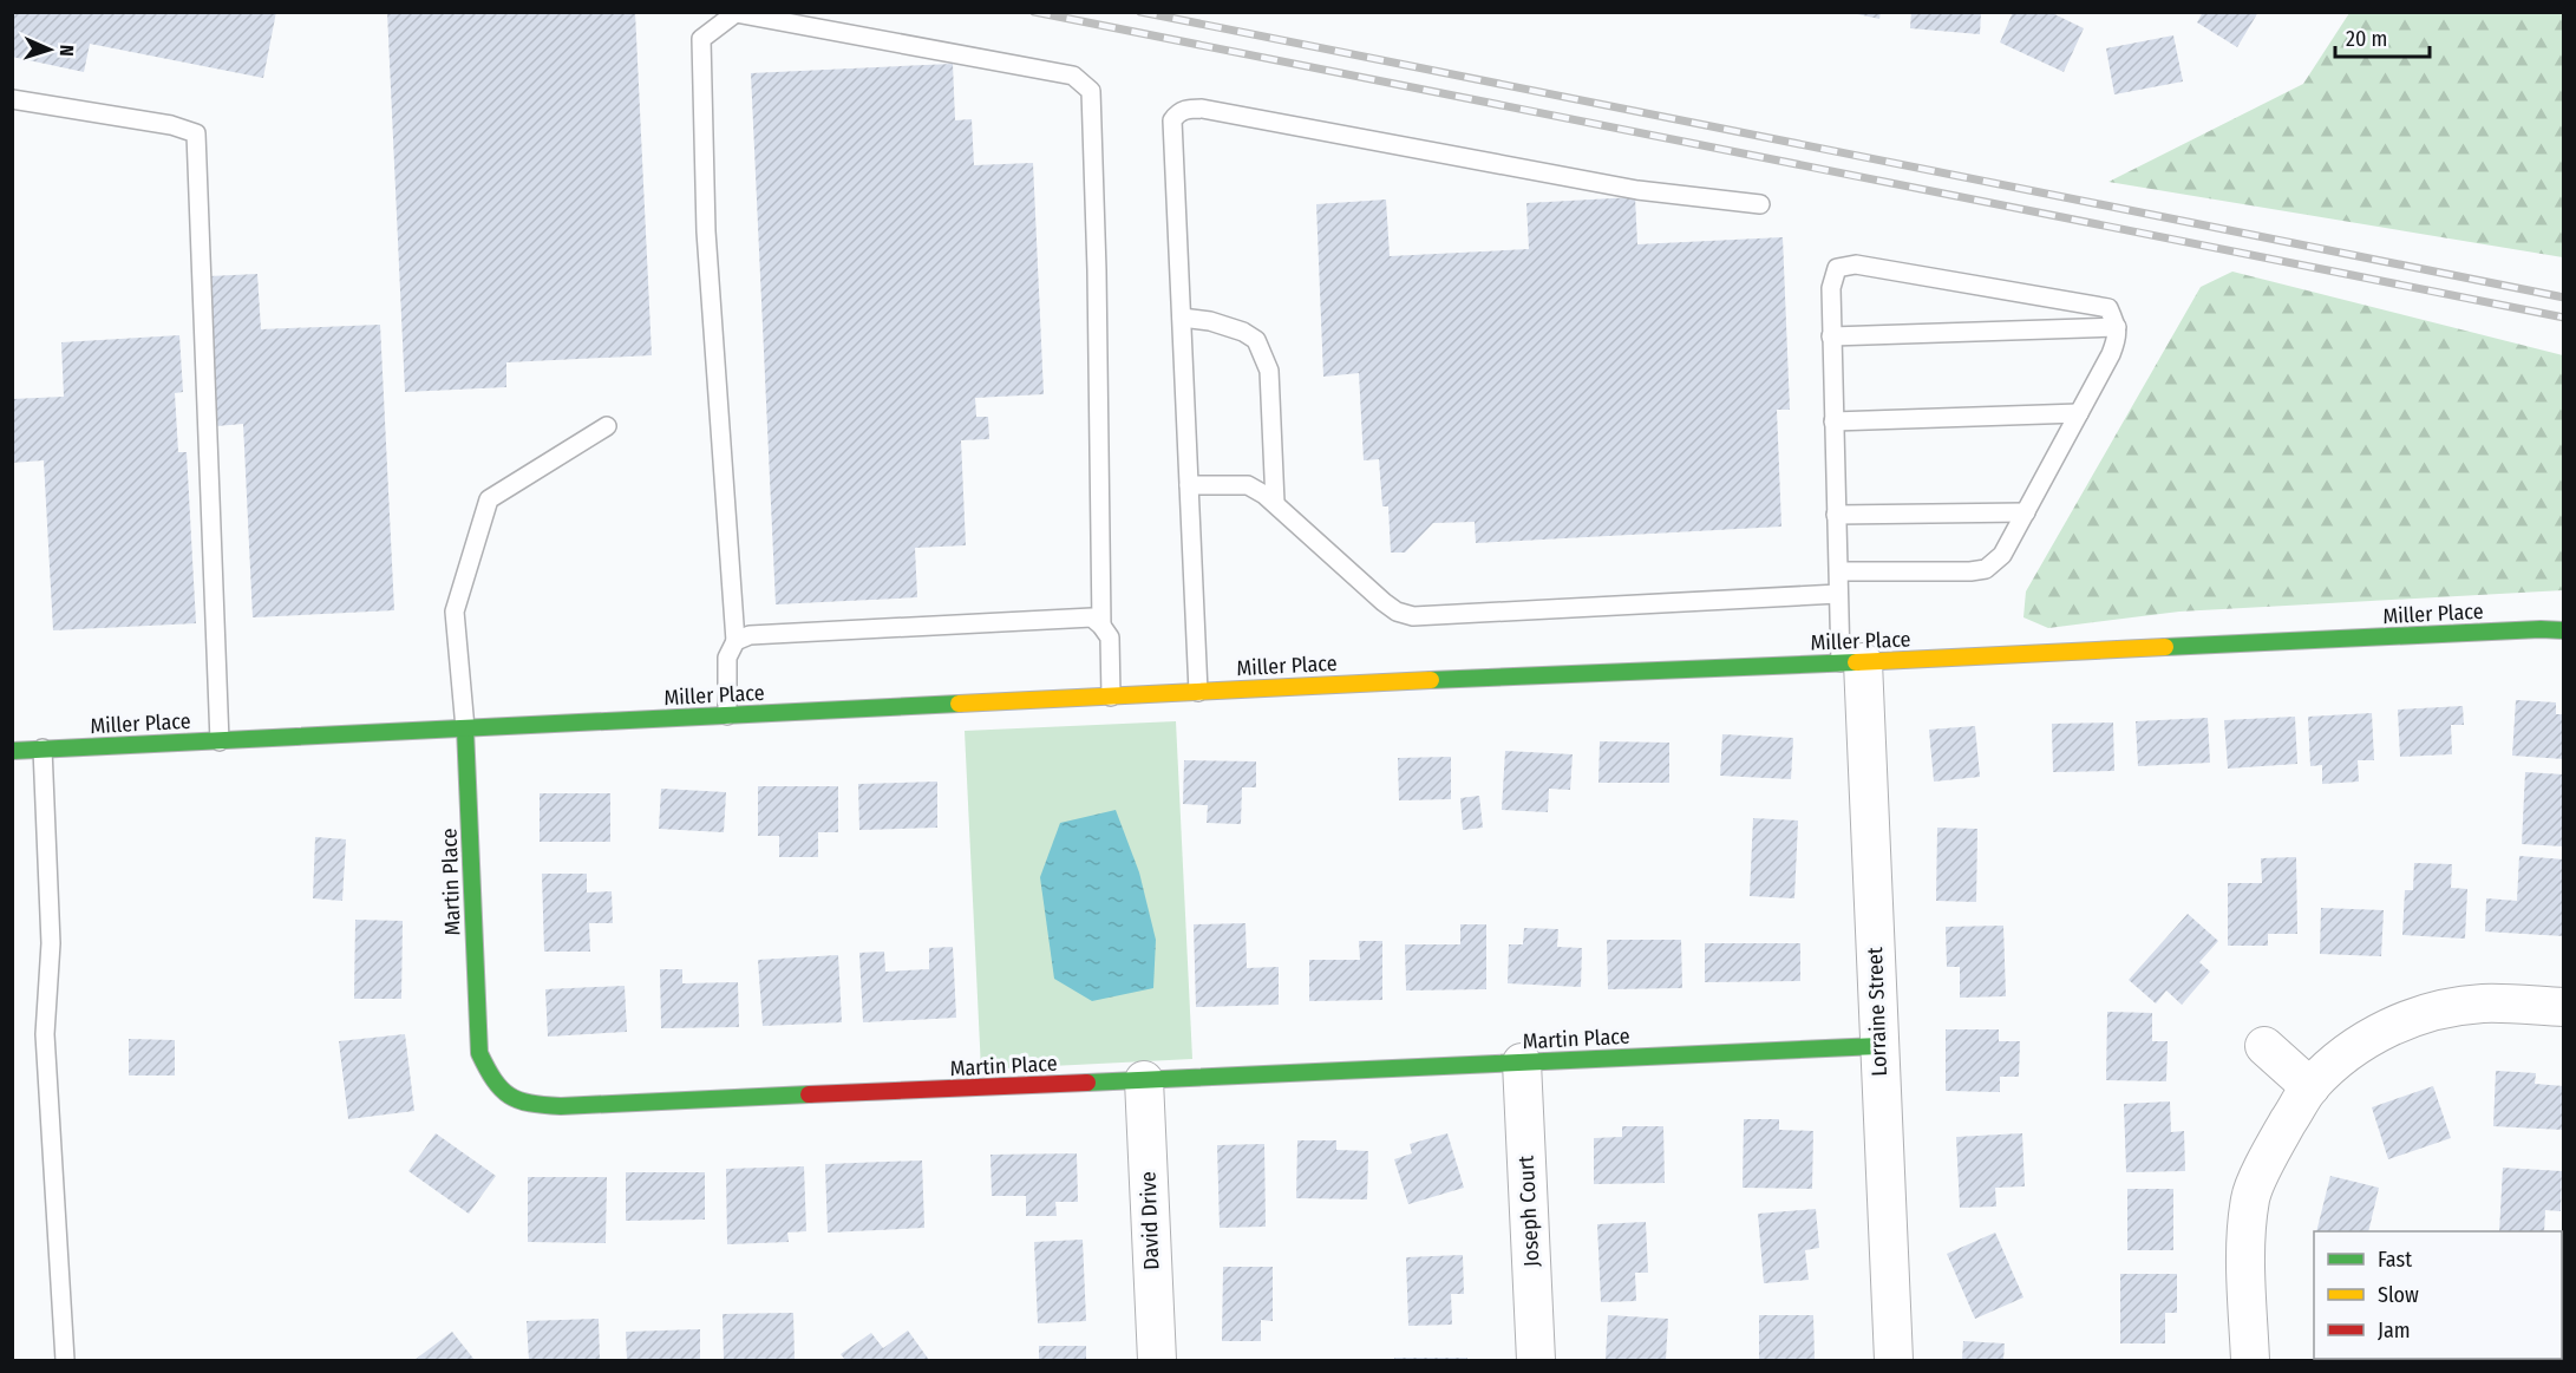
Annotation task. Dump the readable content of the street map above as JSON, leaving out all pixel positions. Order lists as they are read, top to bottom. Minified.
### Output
{"streets":{"street":["Miller Place","Martin Place","Lorraine Street","Joseph Court","David Drive"]},"crossings":[["Miller Place","Martin Place"],["Miller Place","Lorraine Street"],["Martin Place","Lorraine Street"],["Martin Place","Joseph Court"],["Martin Place","David Drive"]],"legend":["Fast","Slow","Jam"],"scale_bar":"20 m","north":"right"}
